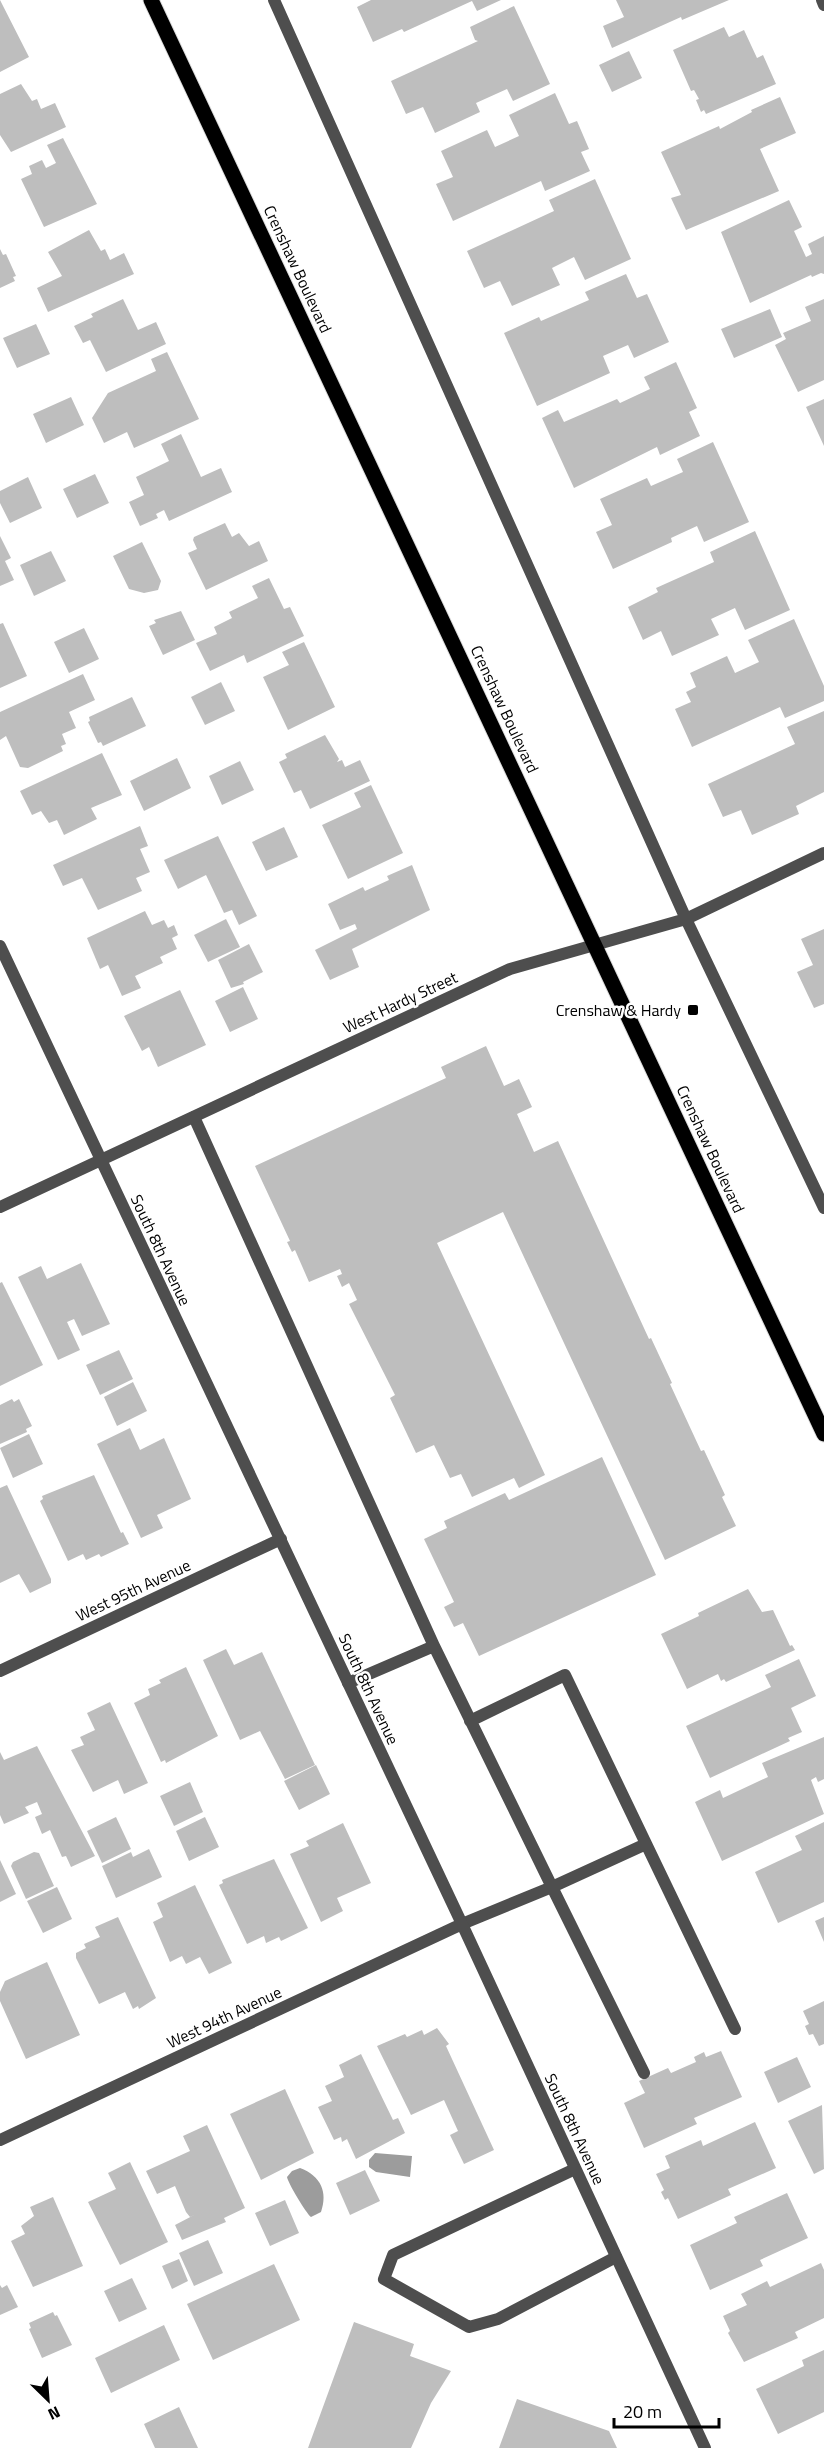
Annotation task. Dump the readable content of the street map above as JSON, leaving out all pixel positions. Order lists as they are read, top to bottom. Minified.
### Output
{"streets":{"main road":["Crenshaw Boulevard"],"street":["West Hardy Street","South 8th Avenue","West 95th Avenue","West 94th Avenue"]},"crossings":[["Crenshaw Boulevard","West Hardy Street"],["West Hardy Street","South 8th Avenue"],["South 8th Avenue","West 95th Avenue"],["South 8th Avenue","West 94th Avenue"]],"places":{"transit":["Crenshaw & Hardy"]},"scale_bar":"20 m","north":"bottom right"}
